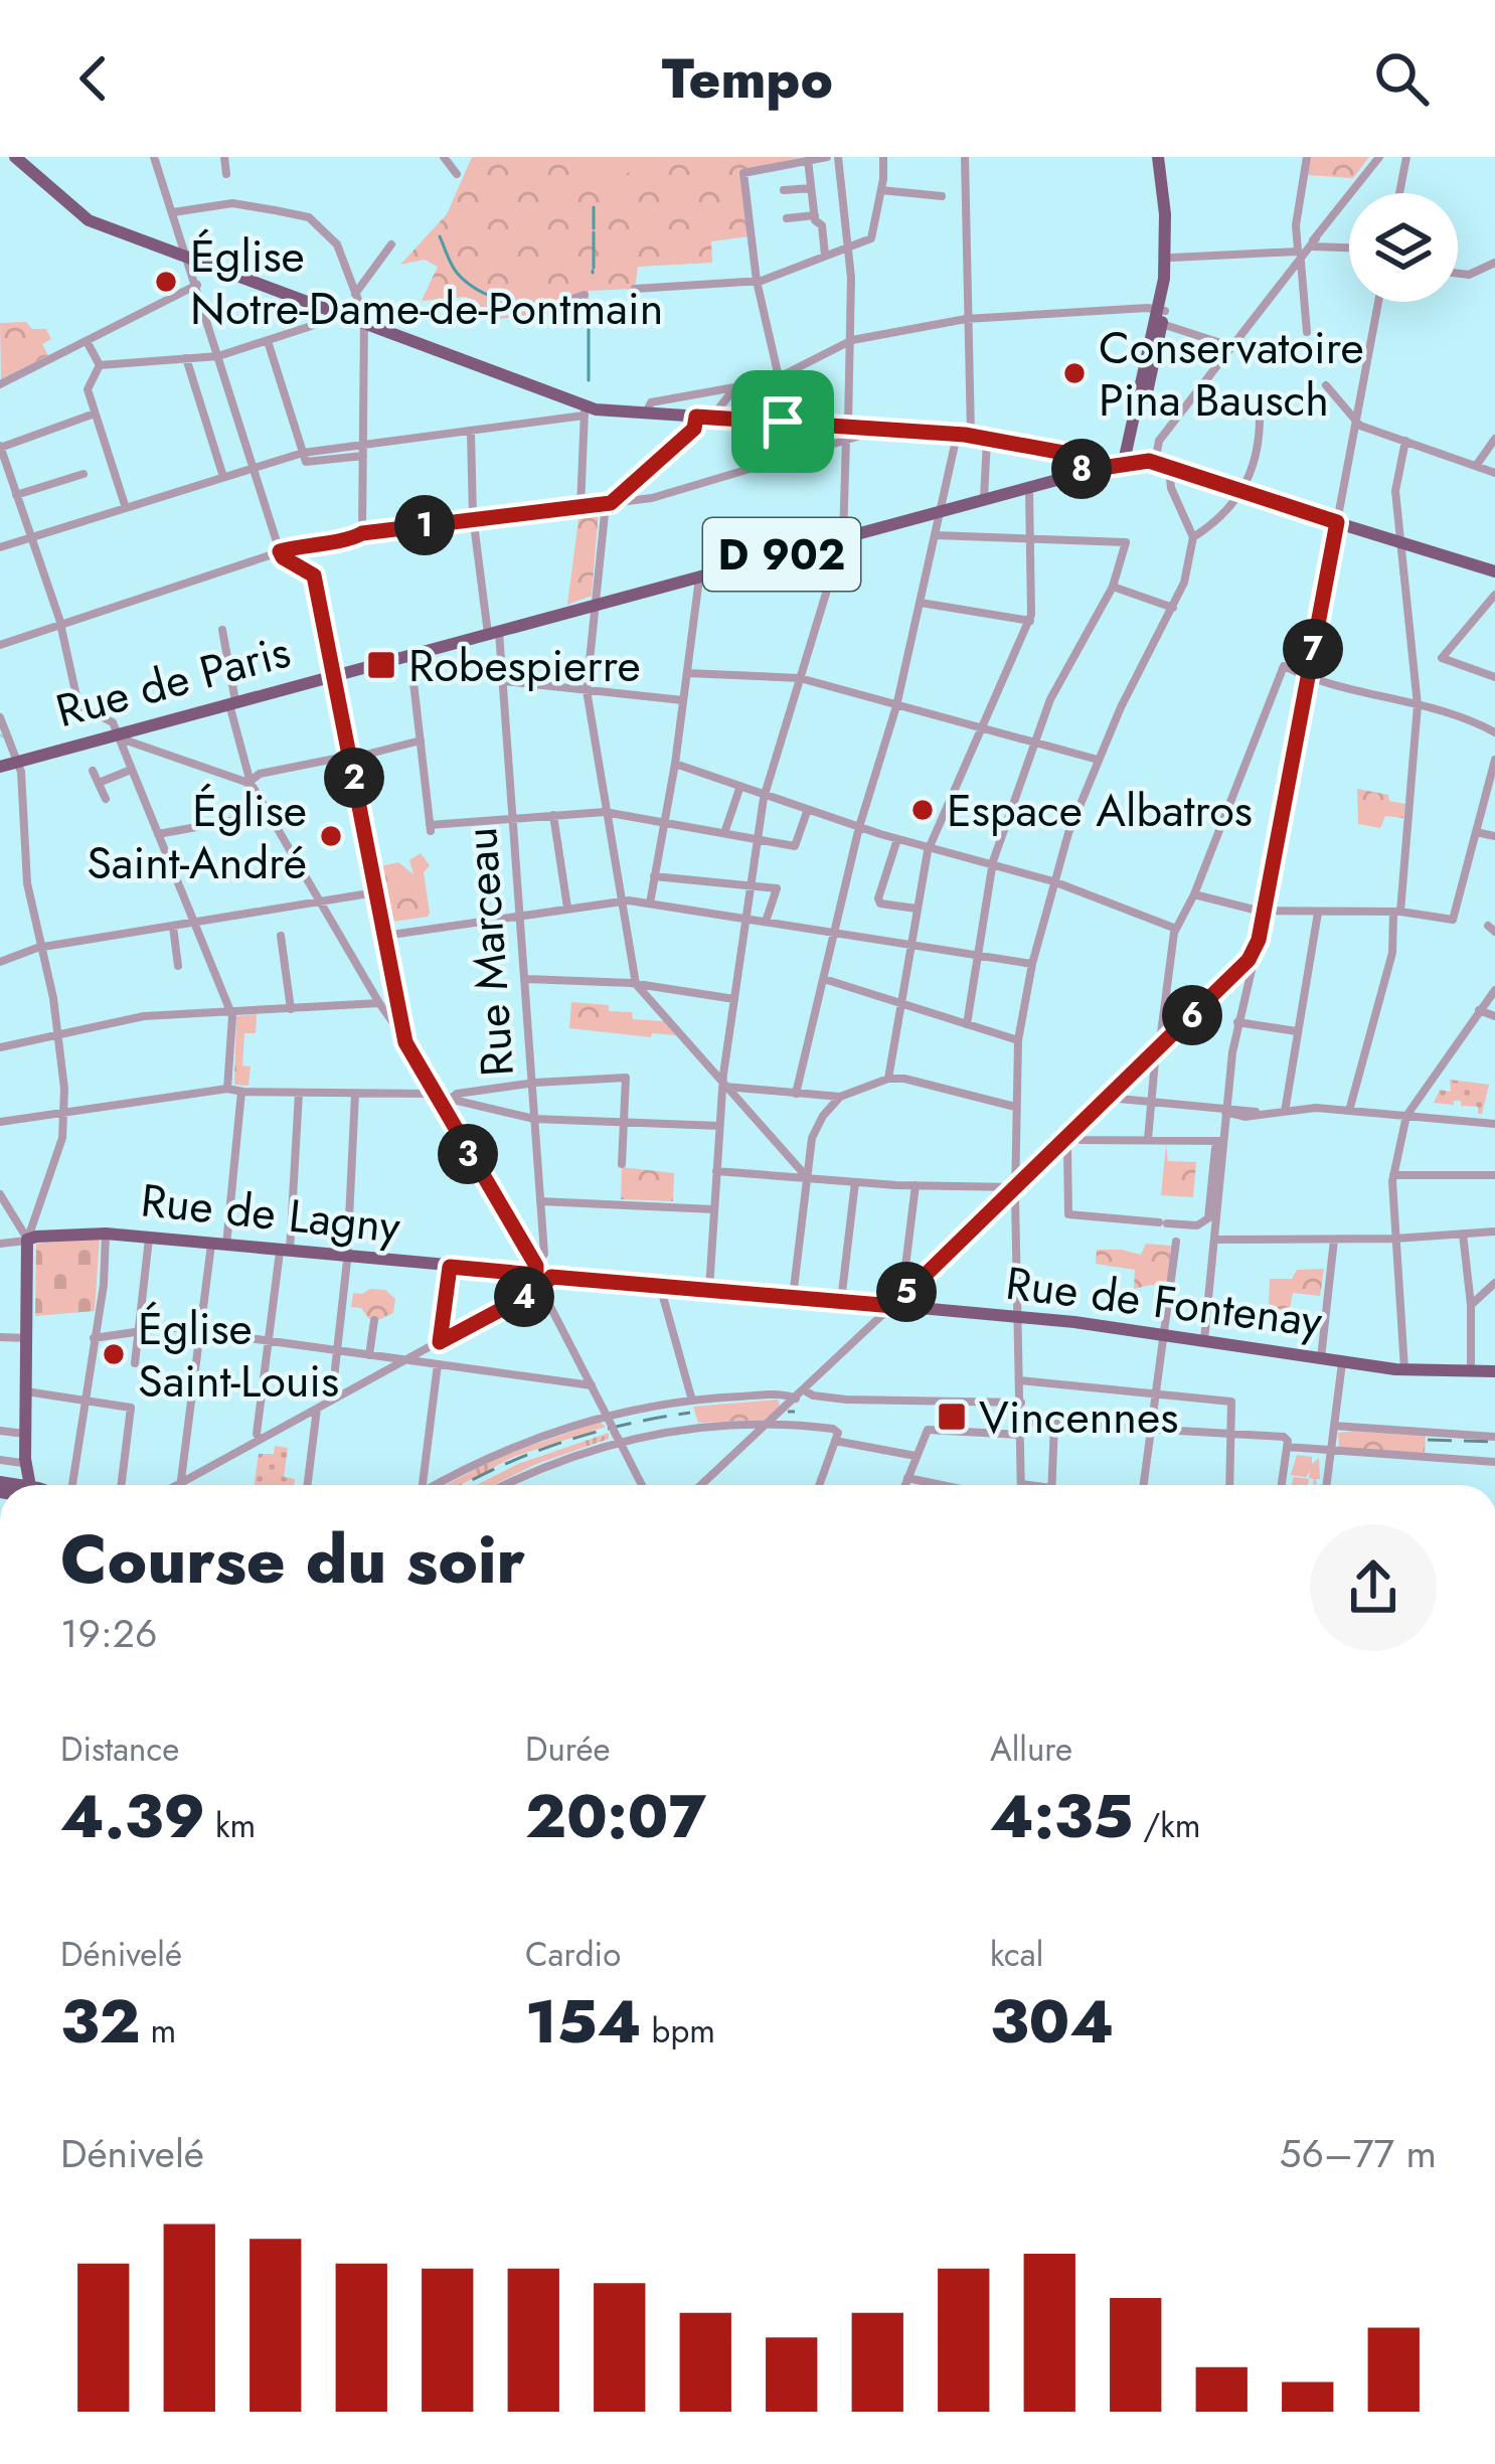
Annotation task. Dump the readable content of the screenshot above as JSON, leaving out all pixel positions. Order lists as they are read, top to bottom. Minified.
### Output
{"streets":{"main road":["D 902","Rue de Paris","Rue de Lagny","Rue de Fontenay"],"street":["Rue Marceau"]},"crossings":[["Rue de Paris","Rue Marceau"],["Rue Marceau","Rue de Lagny"],["Rue Marceau","Rue de Fontenay"],["Rue de Lagny","Rue de Fontenay"]],"places":{"other":["Église Notre-Dame-de-Pontmain","Conservatoire Pina Bausch","Espace Albatros","Église Saint-André","Église Saint-Louis"],"transit":["Robespierre","Vincennes"]},"page":{"header":"Tempo","pins":["8","1","7","2","6","3","5","4"],"heading":["Course du soir","19:26"],"stats":[["Distance","4.39 km"],["Durée","20:07"],["Allure","4:35 /km"],["Dénivelé","32 m"],["Cardio","154 bpm"],["kcal","304"]],"chart":["Dénivelé","56–77 m"]}}
